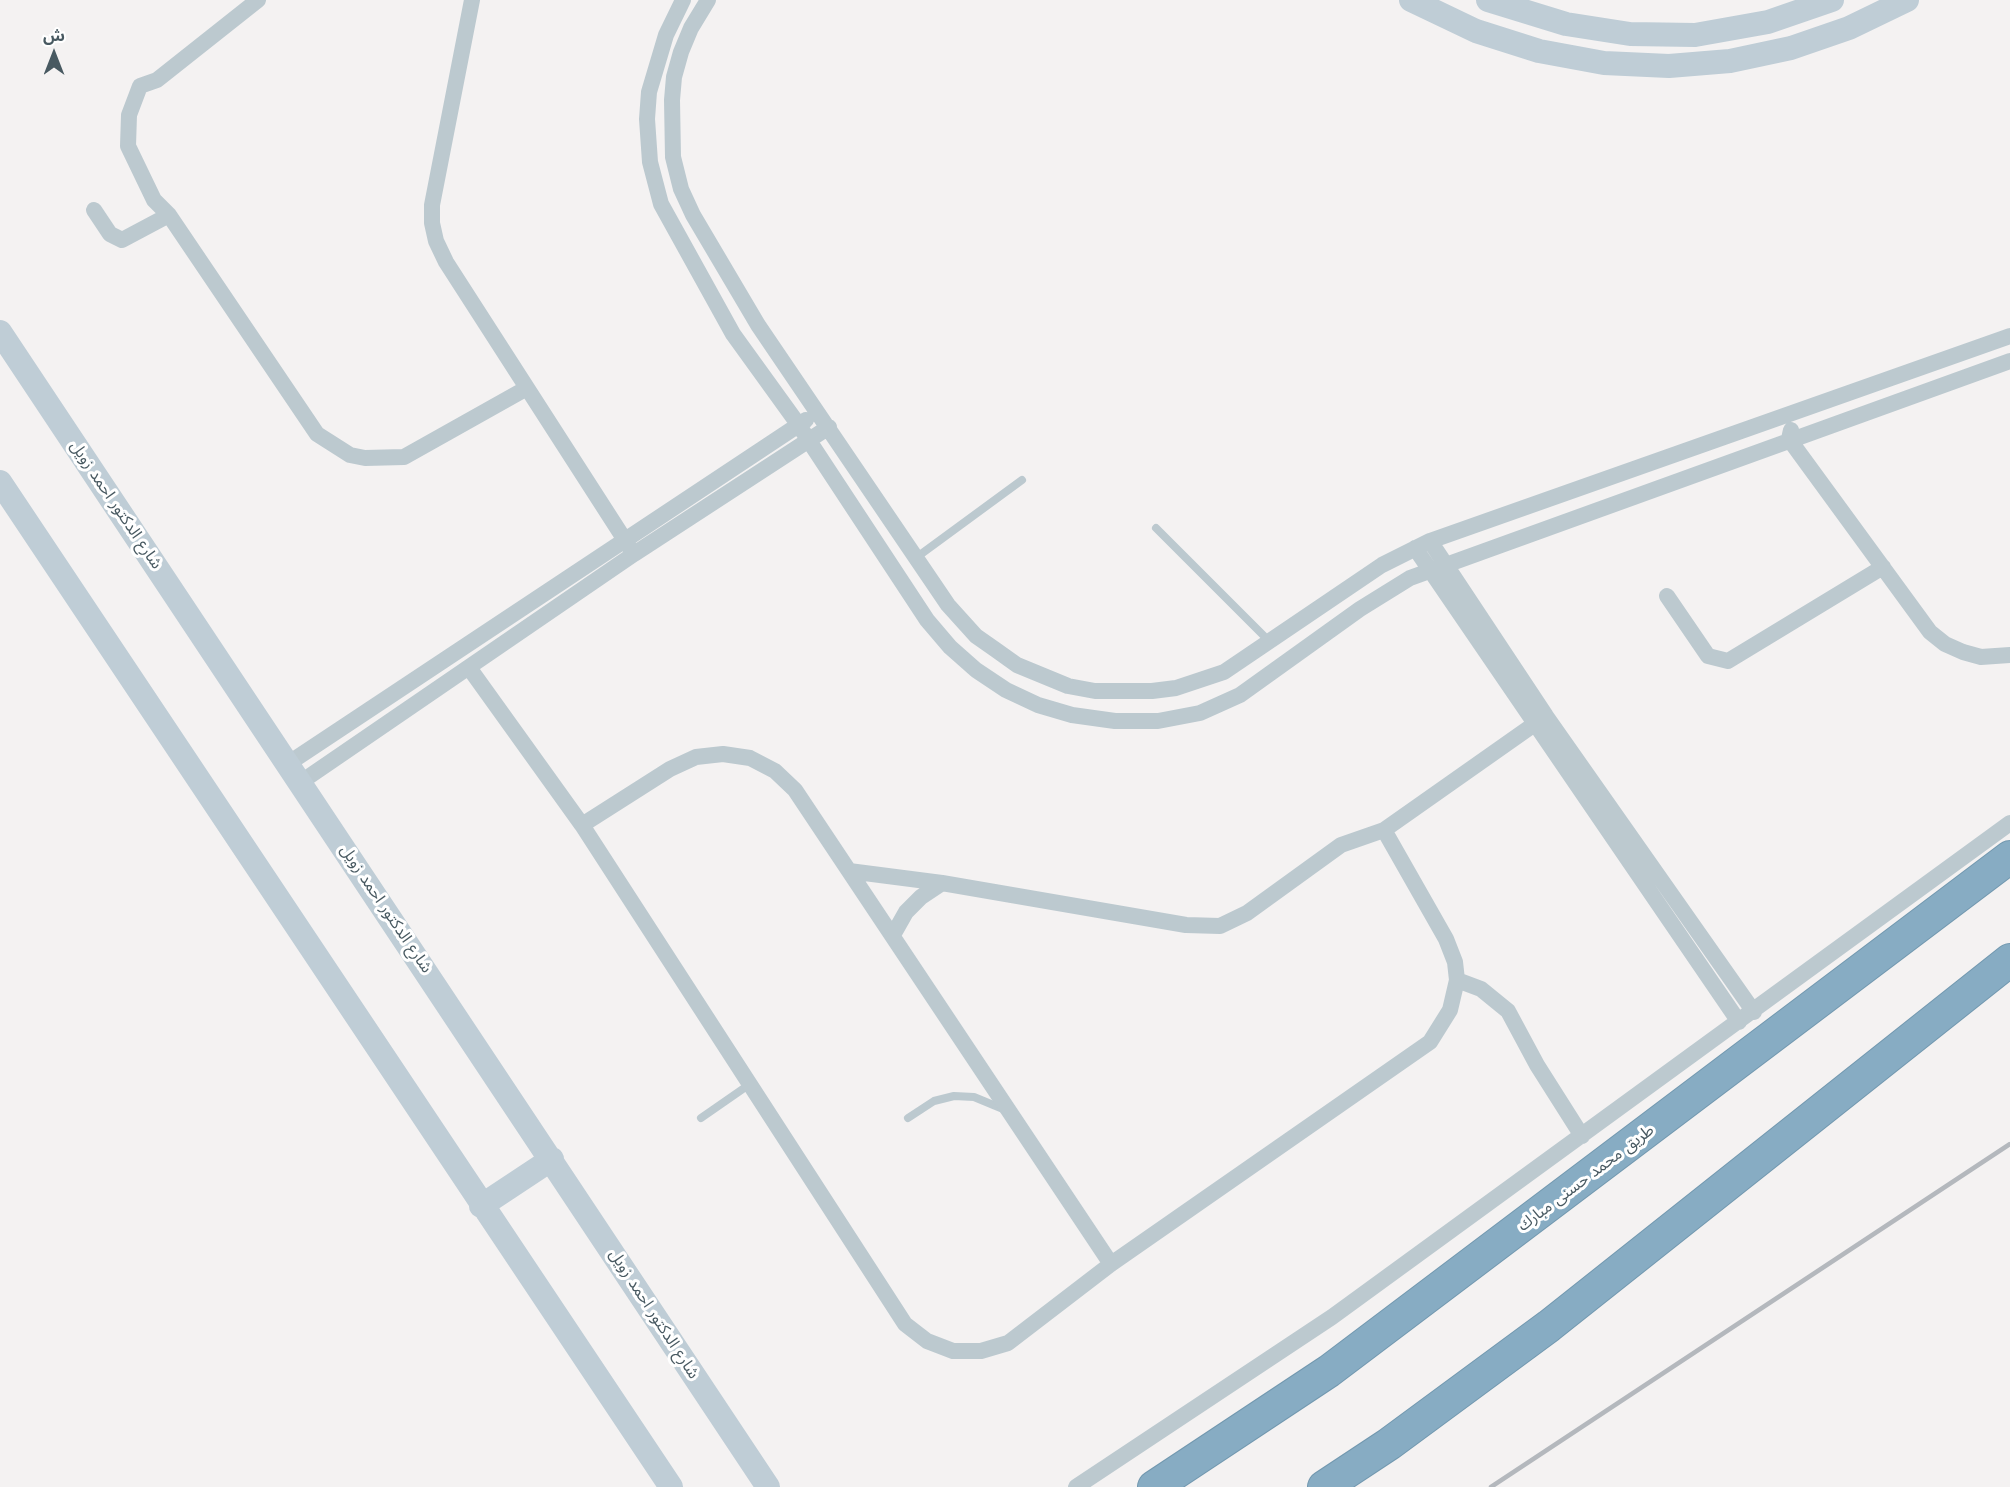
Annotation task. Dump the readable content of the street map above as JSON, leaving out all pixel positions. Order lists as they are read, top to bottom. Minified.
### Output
{"streets":{"highway":["طريق محمد حسنى مبارك"],"street":["شارع الدكتور احمد زويل"]},"north":"top"}
